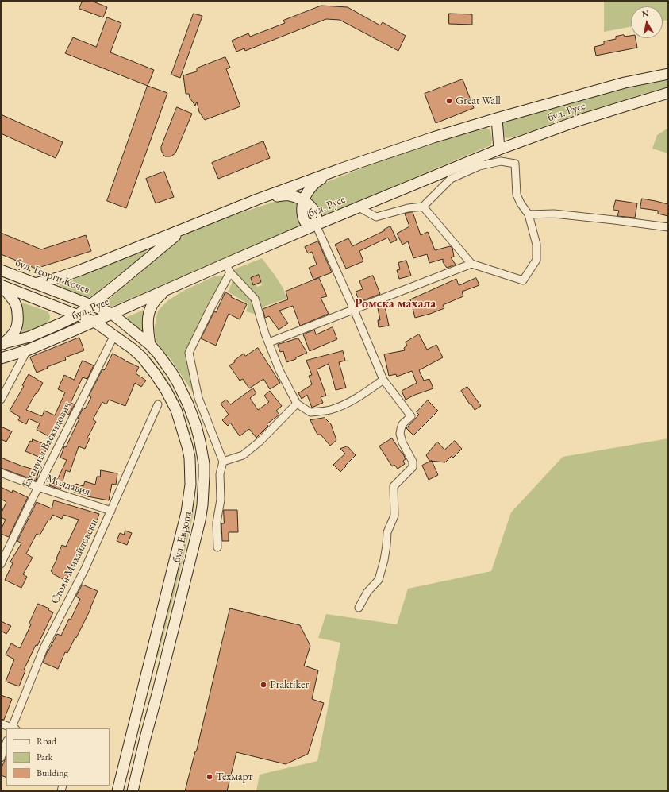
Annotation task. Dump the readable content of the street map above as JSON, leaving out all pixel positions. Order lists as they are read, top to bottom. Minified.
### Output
{"streets":{"main road":["бул. Русе","бул. Георги Кочев","бул. Европа"],"street":["Емануил Васкидович","Молдавия","Стоян Михайловски"]},"crossings":[["бул. Русе","бул. Георги Кочев"],["бул. Русе","бул. Европа"],["бул. Георги Кочев","бул. Европа"],["Емануил Васкидович","Молдавия"],["Емануил Васкидович","бул. Европа"],["Молдавия","Стоян Михайловски"]],"districts":["Ромска махала"],"places":["Great Wall","Praktiker","Техмарт"],"legend":["Road","Park","Building"],"north":"top"}
